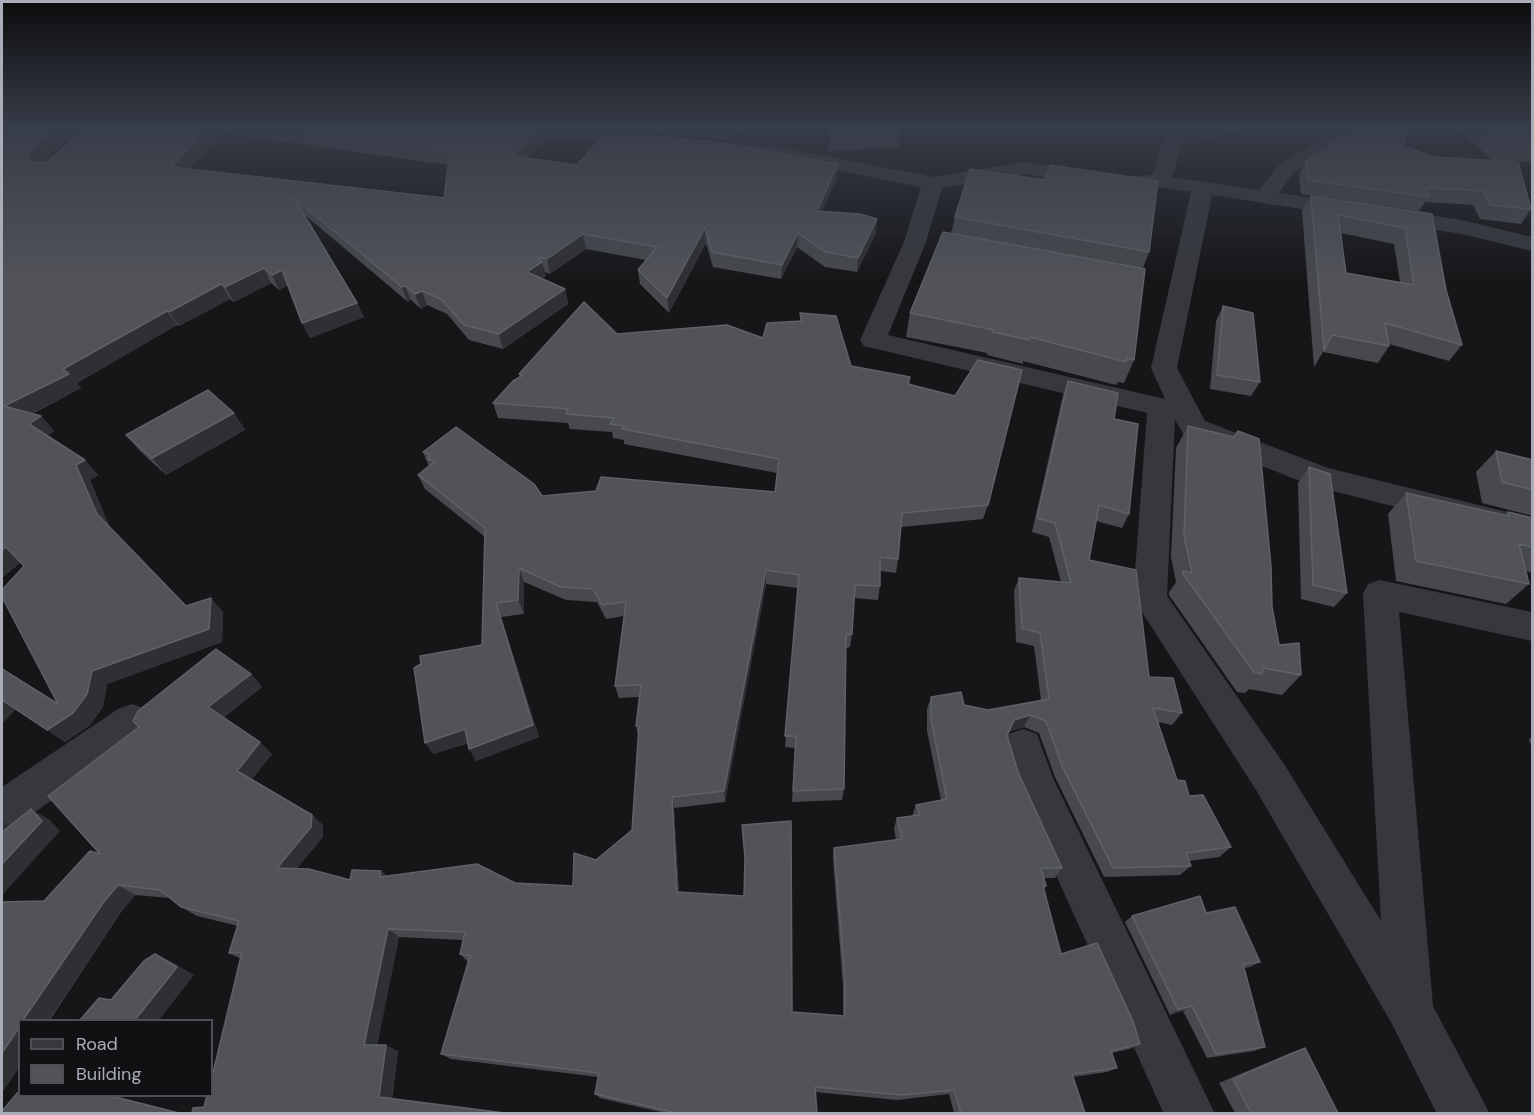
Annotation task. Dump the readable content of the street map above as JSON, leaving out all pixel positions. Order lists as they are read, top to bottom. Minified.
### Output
{"legend":["Road","Building"]}
